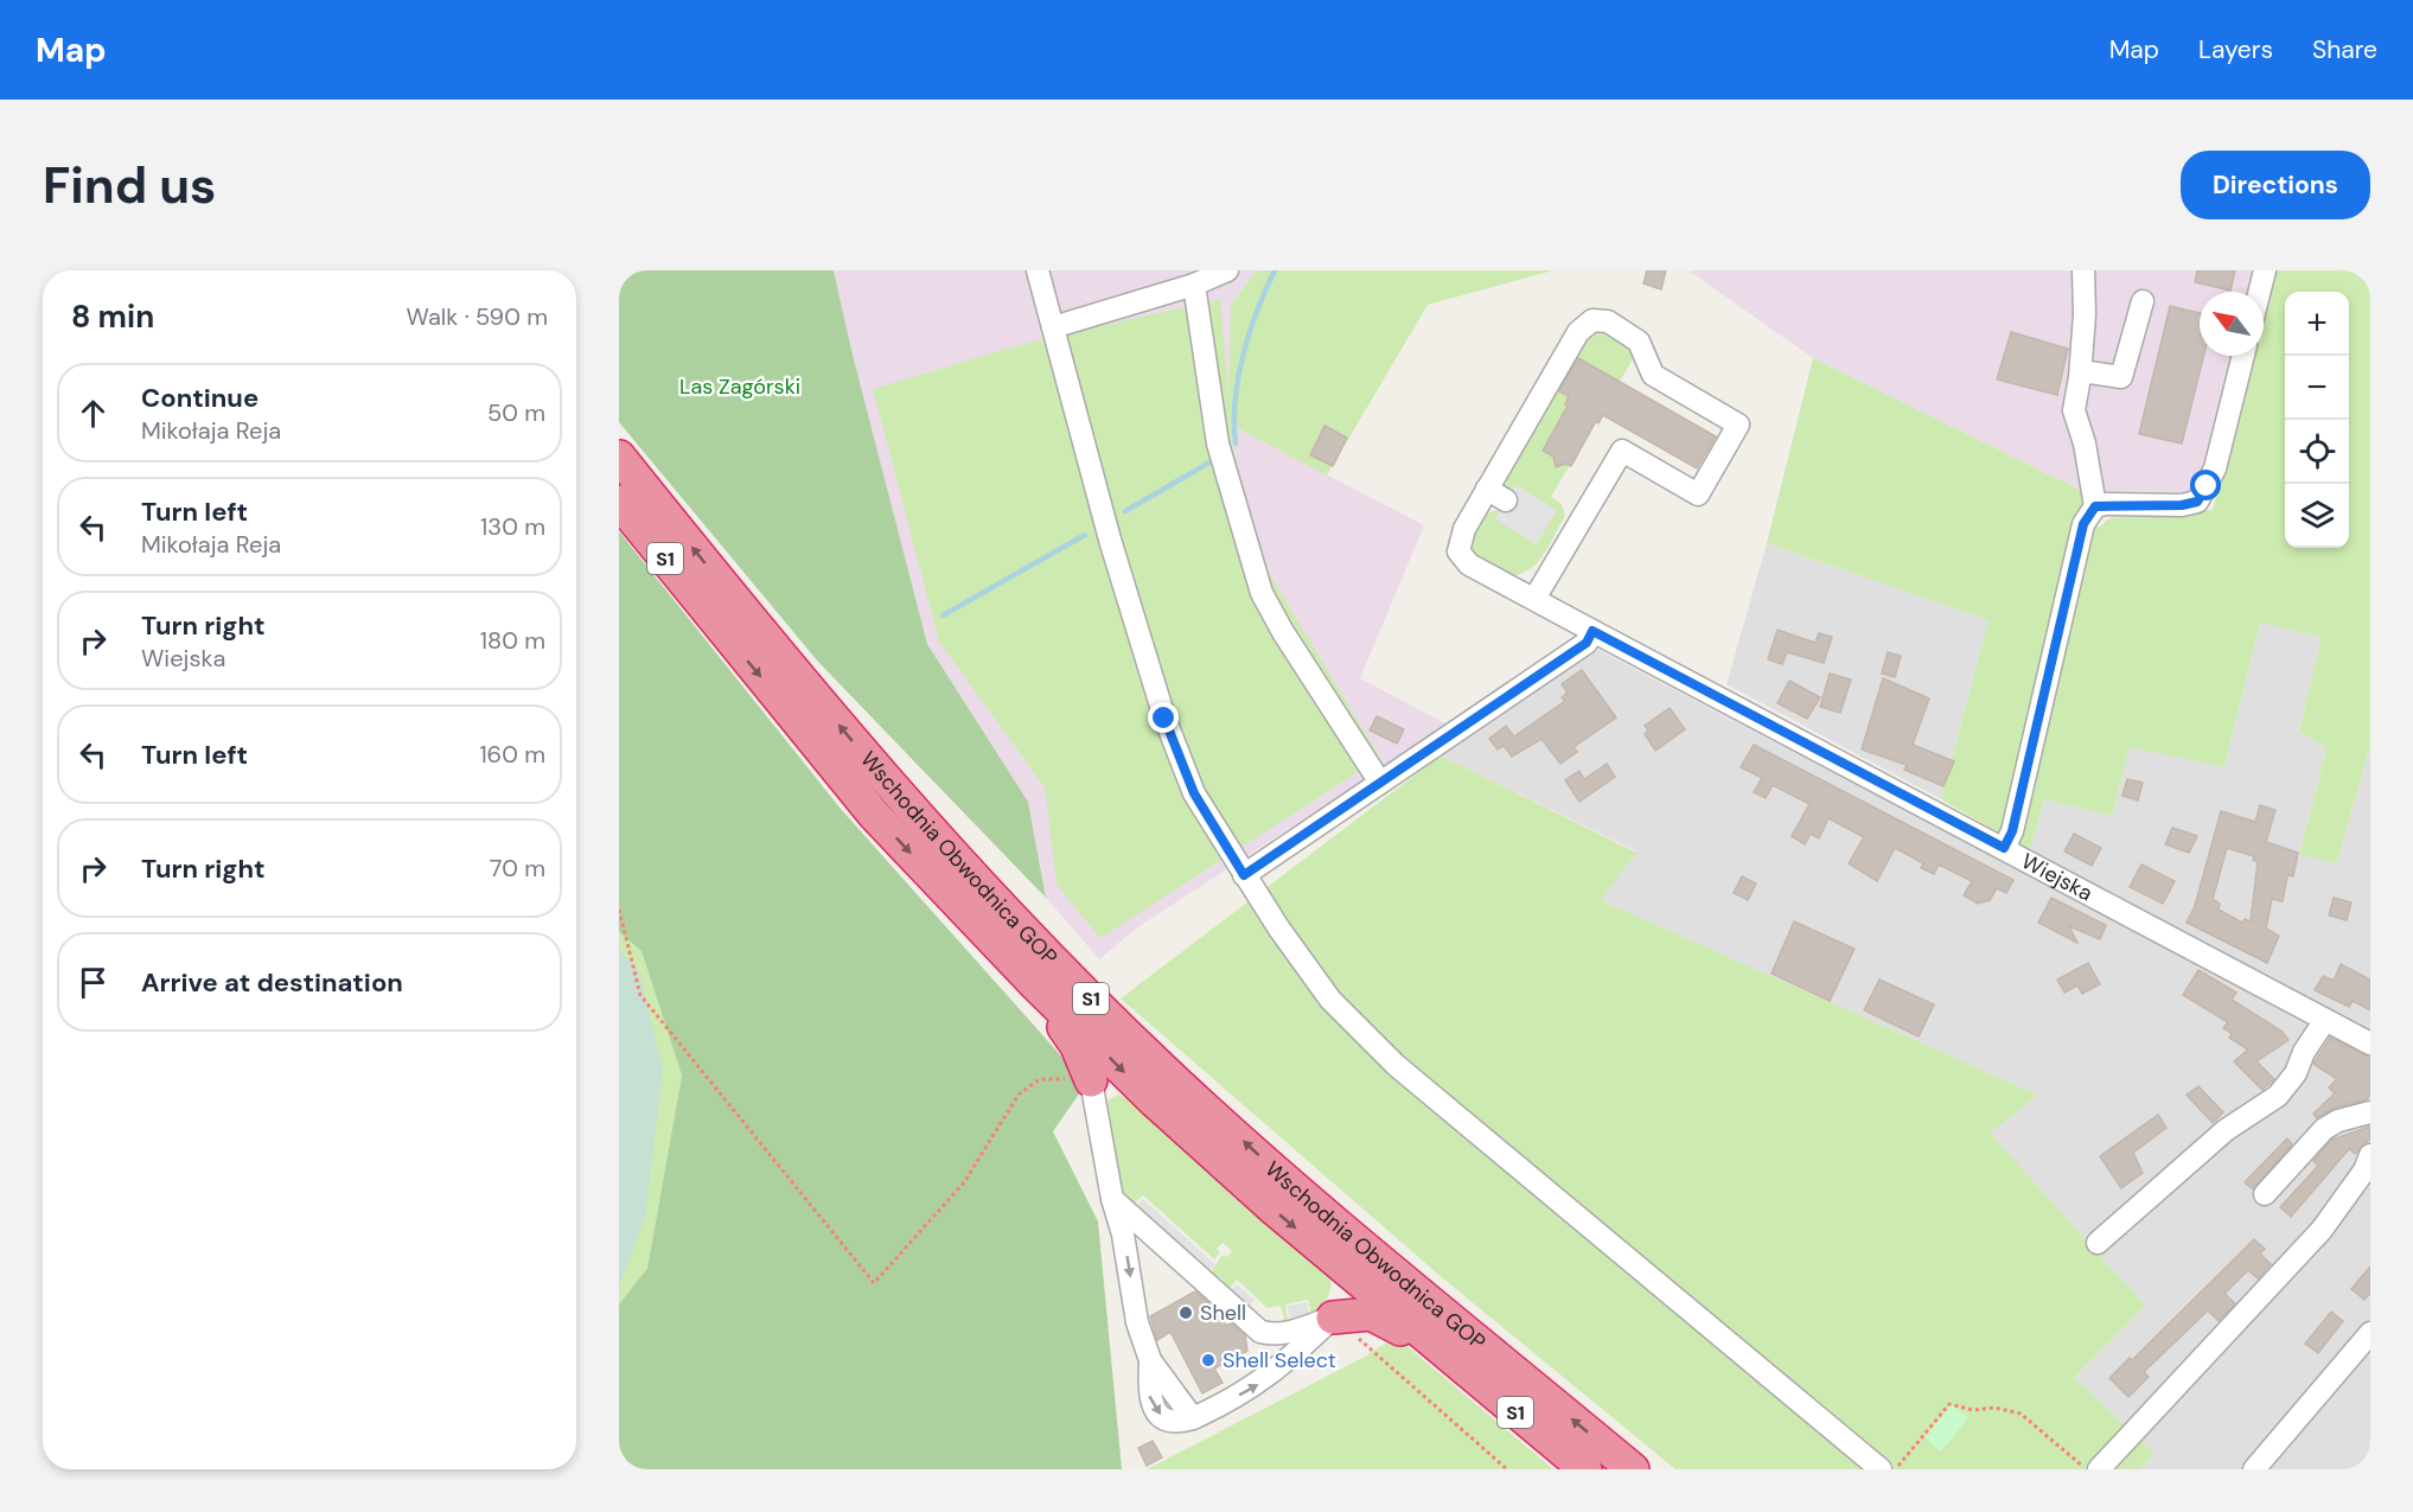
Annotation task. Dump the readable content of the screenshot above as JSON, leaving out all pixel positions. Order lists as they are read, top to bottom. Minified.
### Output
{"streets":{"highway":["S1","Wschodnia Obwodnica GOP"],"street":["Wiejska"]},"parks":["Las Zagórski"],"places":["Shell","Shell Select"],"north":"top left","page":{"header":"Map","nav":["Map","Layers","Share"],"buttons":"Directions","title":"Find us","heading":["8 min","Walk · 590 m"],"map_buttons":["+","−"],"list":[["Continue","Mikołaja Reja","50 m"],["Turn left","Mikołaja Reja","130 m"],["Turn right","Wiejska","180 m"],["Turn left","160 m"],["Turn right","70 m"],"Arrive at destination"]}}
